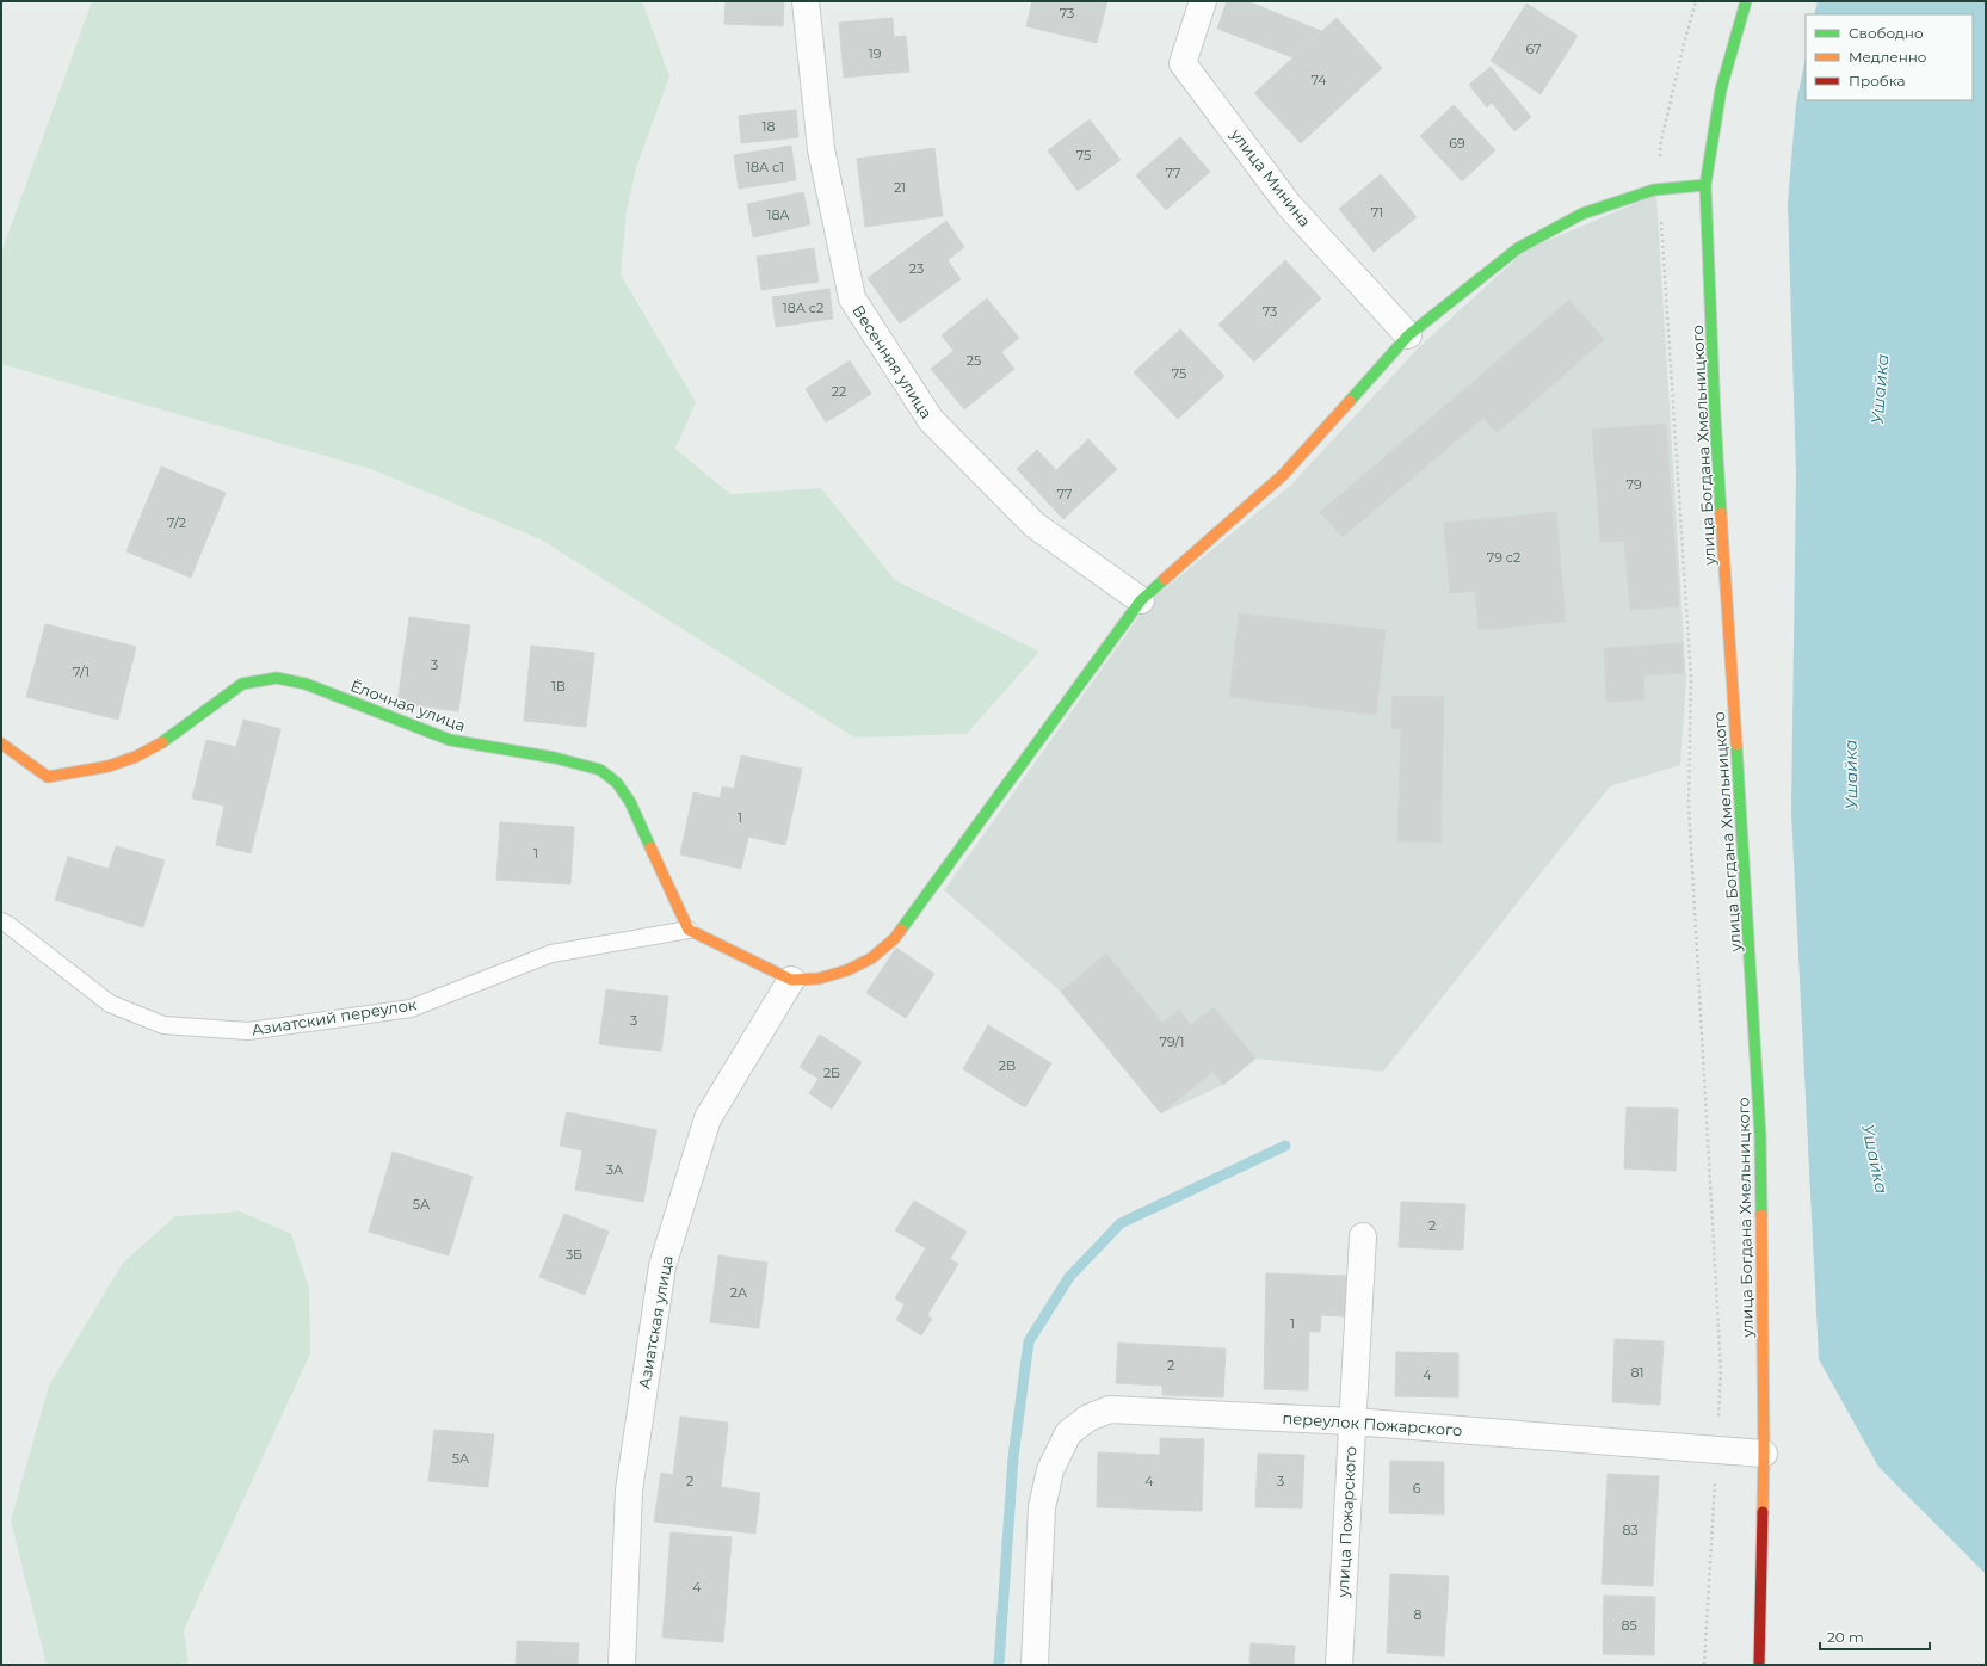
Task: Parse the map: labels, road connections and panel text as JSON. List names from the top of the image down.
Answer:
{
  "streets": {
    "street": [
      "улица Минина",
      "Весенняя улица",
      "улица Богдана Хмельницкого",
      "Ёлочная улица",
      "Азиатская улица",
      "переулок Пожарского",
      "улица Пожарского"
    ],
    "lane": ["Азиатский переулок"]
  },
  "crossings": [
    ["улица Богдана Хмельницкого", "переулок Пожарского"],
    ["Ёлочная улица", "Азиатский переулок"],
    ["переулок Пожарского", "улица Пожарского"]
  ],
  "water": ["Ушайка"],
  "house_numbers": [
    "73",
    "67",
    "19",
    "74",
    "18",
    "69",
    "75",
    "18А с1",
    "77",
    "21",
    "71",
    "18А",
    "23",
    "18А с2",
    "73",
    "25",
    "75",
    "22",
    "79",
    "77",
    "7/2",
    "79 с2",
    "3",
    "7/1",
    "1В",
    "1",
    "1",
    "3",
    "79/1",
    "2В",
    "2Б",
    "3А",
    "5А",
    "2",
    "3Б",
    "2А",
    "1",
    "2",
    "81",
    "4",
    "5А",
    "2",
    "4",
    "3",
    "6",
    "83",
    "4",
    "8",
    "85"
  ],
  "legend": ["Свободно", "Медленно", "Пробка"],
  "scale_bar": "20 m"
}
